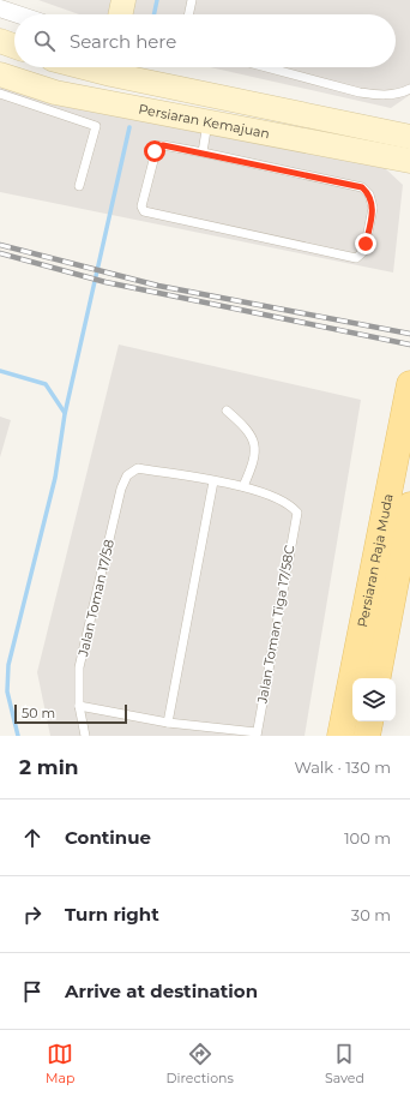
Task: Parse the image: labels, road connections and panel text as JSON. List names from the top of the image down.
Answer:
{
  "streets": {
    "main road": ["Persiaran Kemajuan", "Persiaran Raja Muda"],
    "lane": ["Jalan Toman 17/58", "Jalan Toman Tiga 17/58C"]
  },
  "scale_bar": "50 m",
  "page": {
    "search": "Search here",
    "scale": "50 m",
    "heading": ["2 min", "Walk · 130 m"],
    "list": [
      ["Continue", "100 m"],
      ["Turn right", "30 m"],
      "Arrive at destination"
    ],
    "nav": ["Map", "Directions", "Saved"]
  }
}
